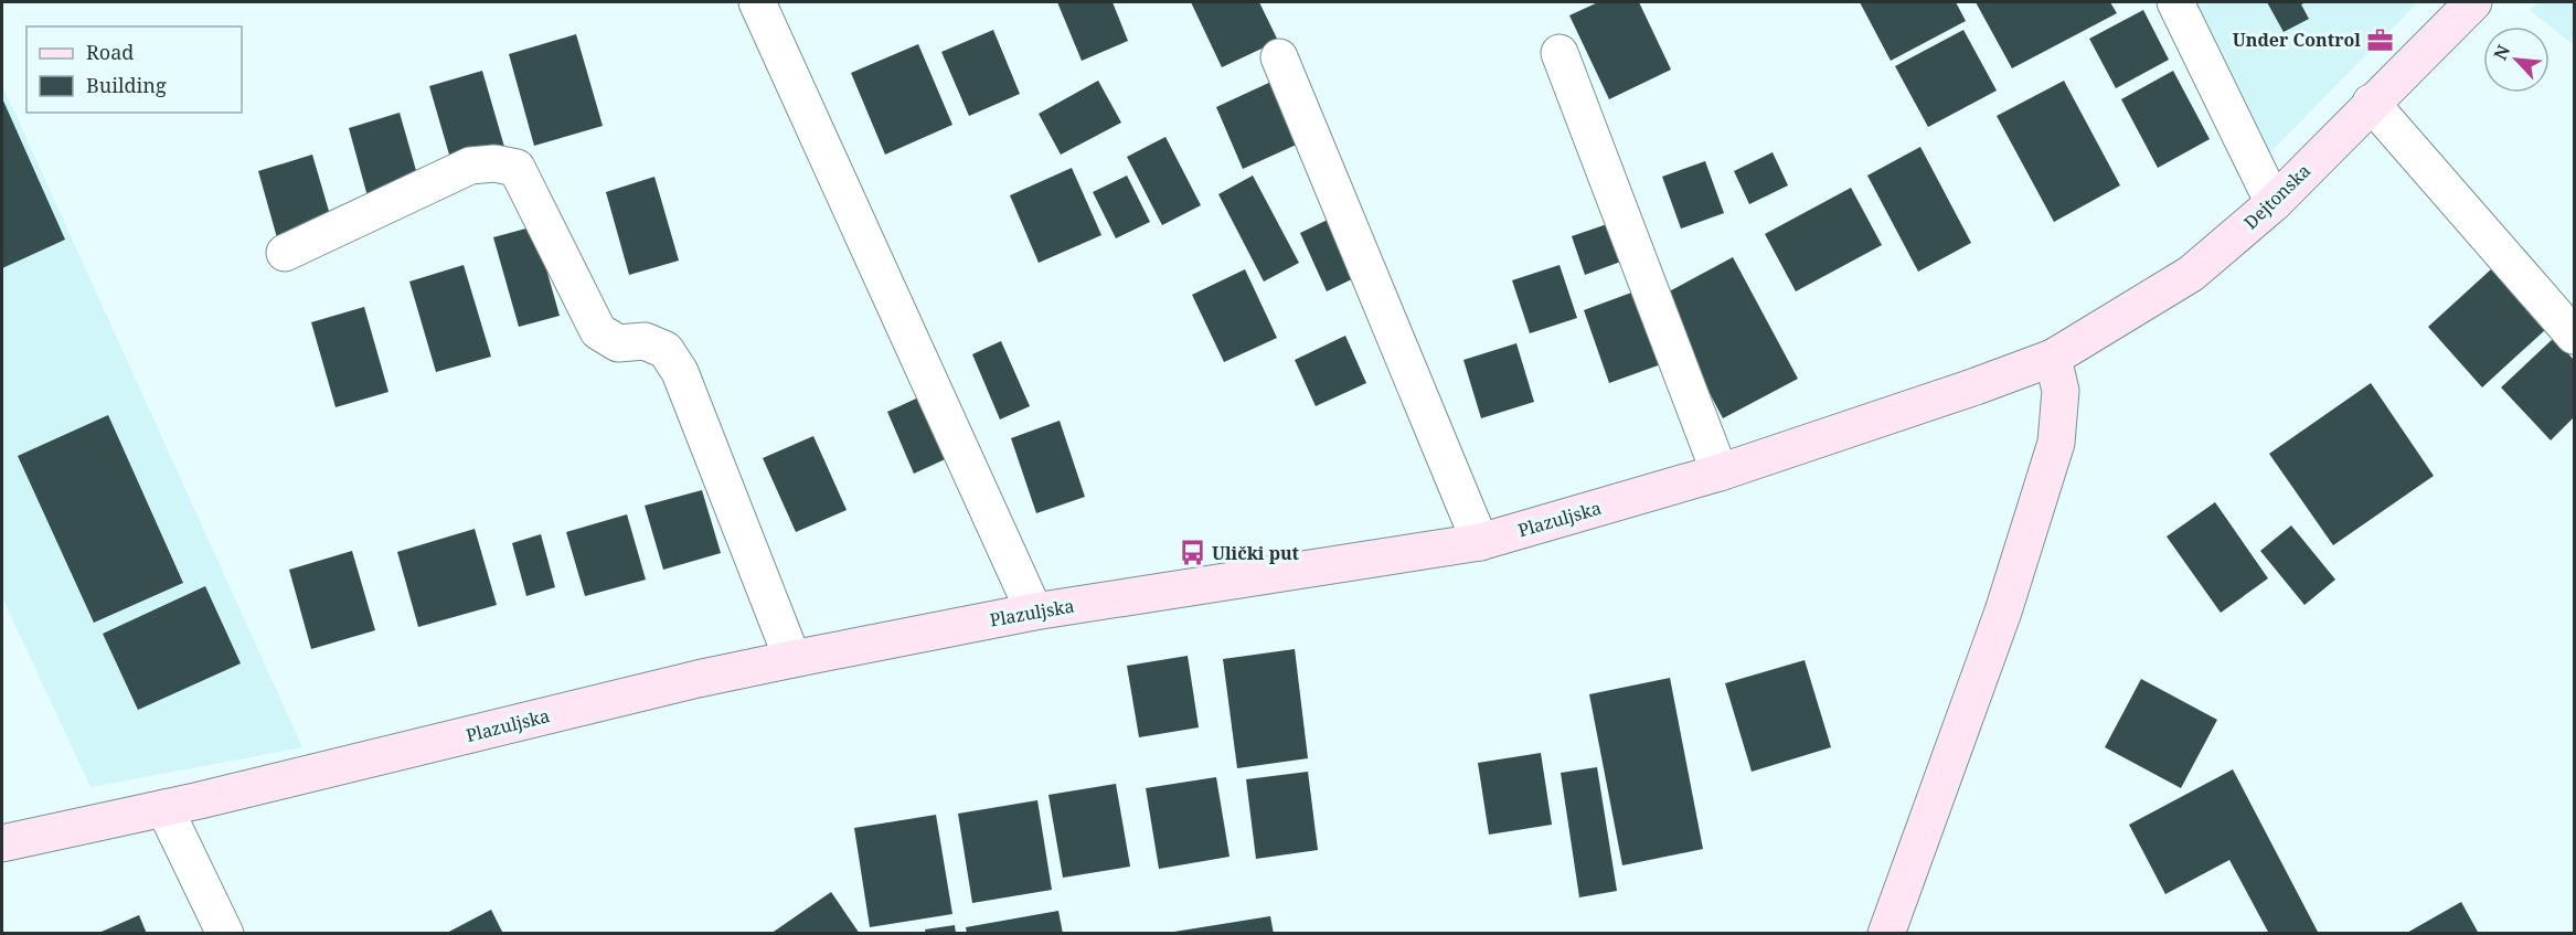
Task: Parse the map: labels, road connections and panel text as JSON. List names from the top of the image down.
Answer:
{
  "streets": {
    "main road": ["Dejtonska", "Plazuljska"]
  },
  "crossings": [
    ["Dejtonska", "Plazuljska"]
  ],
  "places": {
    "office": ["Under Control"],
    "bus stop": ["Ulički put"]
  },
  "legend": ["Road", "Building"],
  "north": "top left"
}
